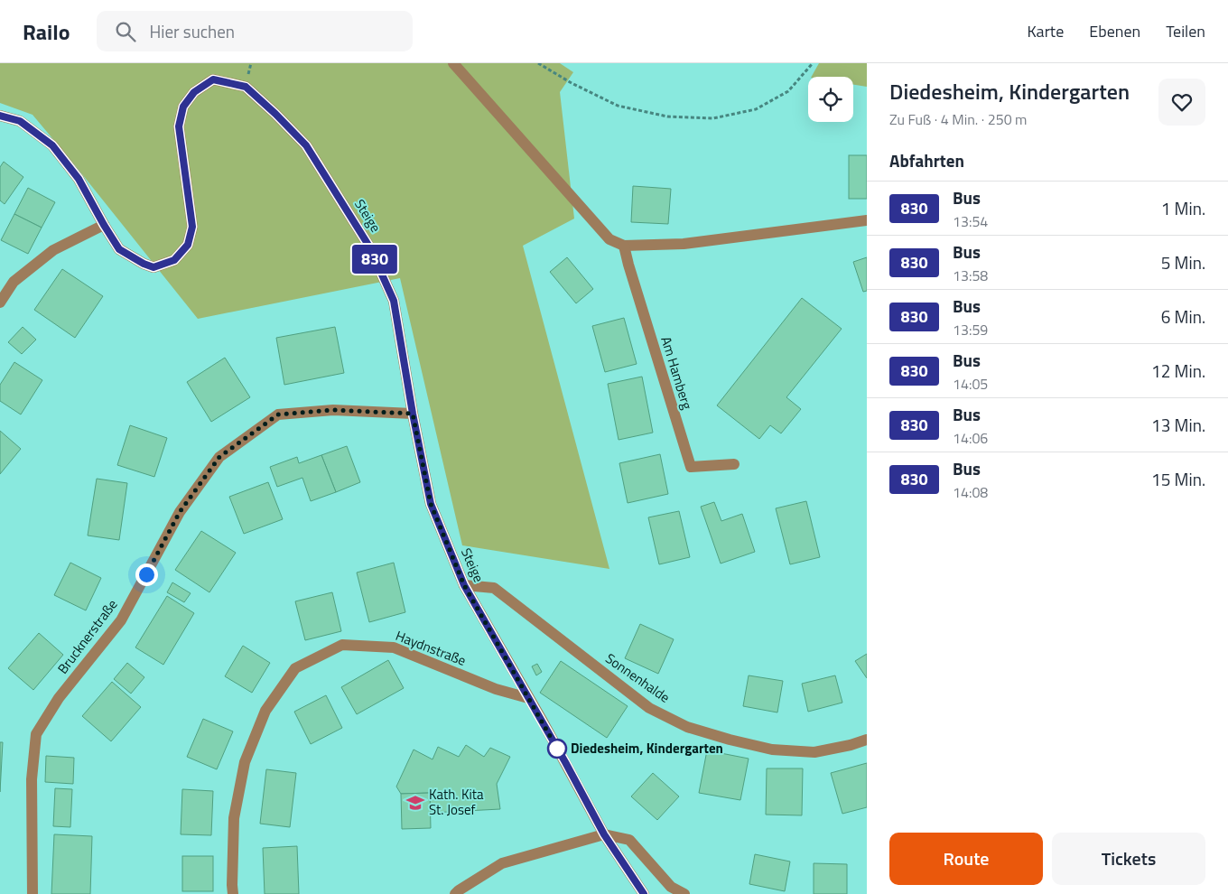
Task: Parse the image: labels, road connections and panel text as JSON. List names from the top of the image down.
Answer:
{
  "streets": {
    "street": [
      "Steige",
      "Am Hamberg",
      "Brucknerstraße",
      "Haydnstraße",
      "Sonnenhalde"
    ]
  },
  "crossings": [
    ["Steige", "Brucknerstraße"],
    ["Steige", "Haydnstraße"],
    ["Steige", "Sonnenhalde"]
  ],
  "places": {
    "other": ["Diedesheim, Kindergarten"],
    "school or university": ["Kath. Kita St. Josef"]
  },
  "lines": ["bus line 830"],
  "page": {
    "header": "Railo",
    "search": "Hier suchen",
    "nav": ["Karte", "Ebenen", "Teilen"],
    "on_map": "830",
    "heading": [
      ["Diedesheim, Kindergarten", "Zu Fuß · 4 Min. · 250 m"],
      "Abfahrten"
    ],
    "list": [
      {
        "mark": "830",
        "name": "Bus",
        "note": "13:54",
        "value": "1 Min."
      },
      {
        "mark": "830",
        "name": "Bus",
        "note": "13:58",
        "value": "5 Min."
      },
      {
        "mark": "830",
        "name": "Bus",
        "note": "13:59",
        "value": "6 Min."
      },
      {
        "mark": "830",
        "name": "Bus",
        "note": "14:05",
        "value": "12 Min."
      },
      {
        "mark": "830",
        "name": "Bus",
        "note": "14:06",
        "value": "13 Min."
      },
      {
        "mark": "830",
        "name": "Bus",
        "note": "14:08",
        "value": "15 Min."
      }
    ],
    "buttons": ["Route", "Tickets"]
  }
}
